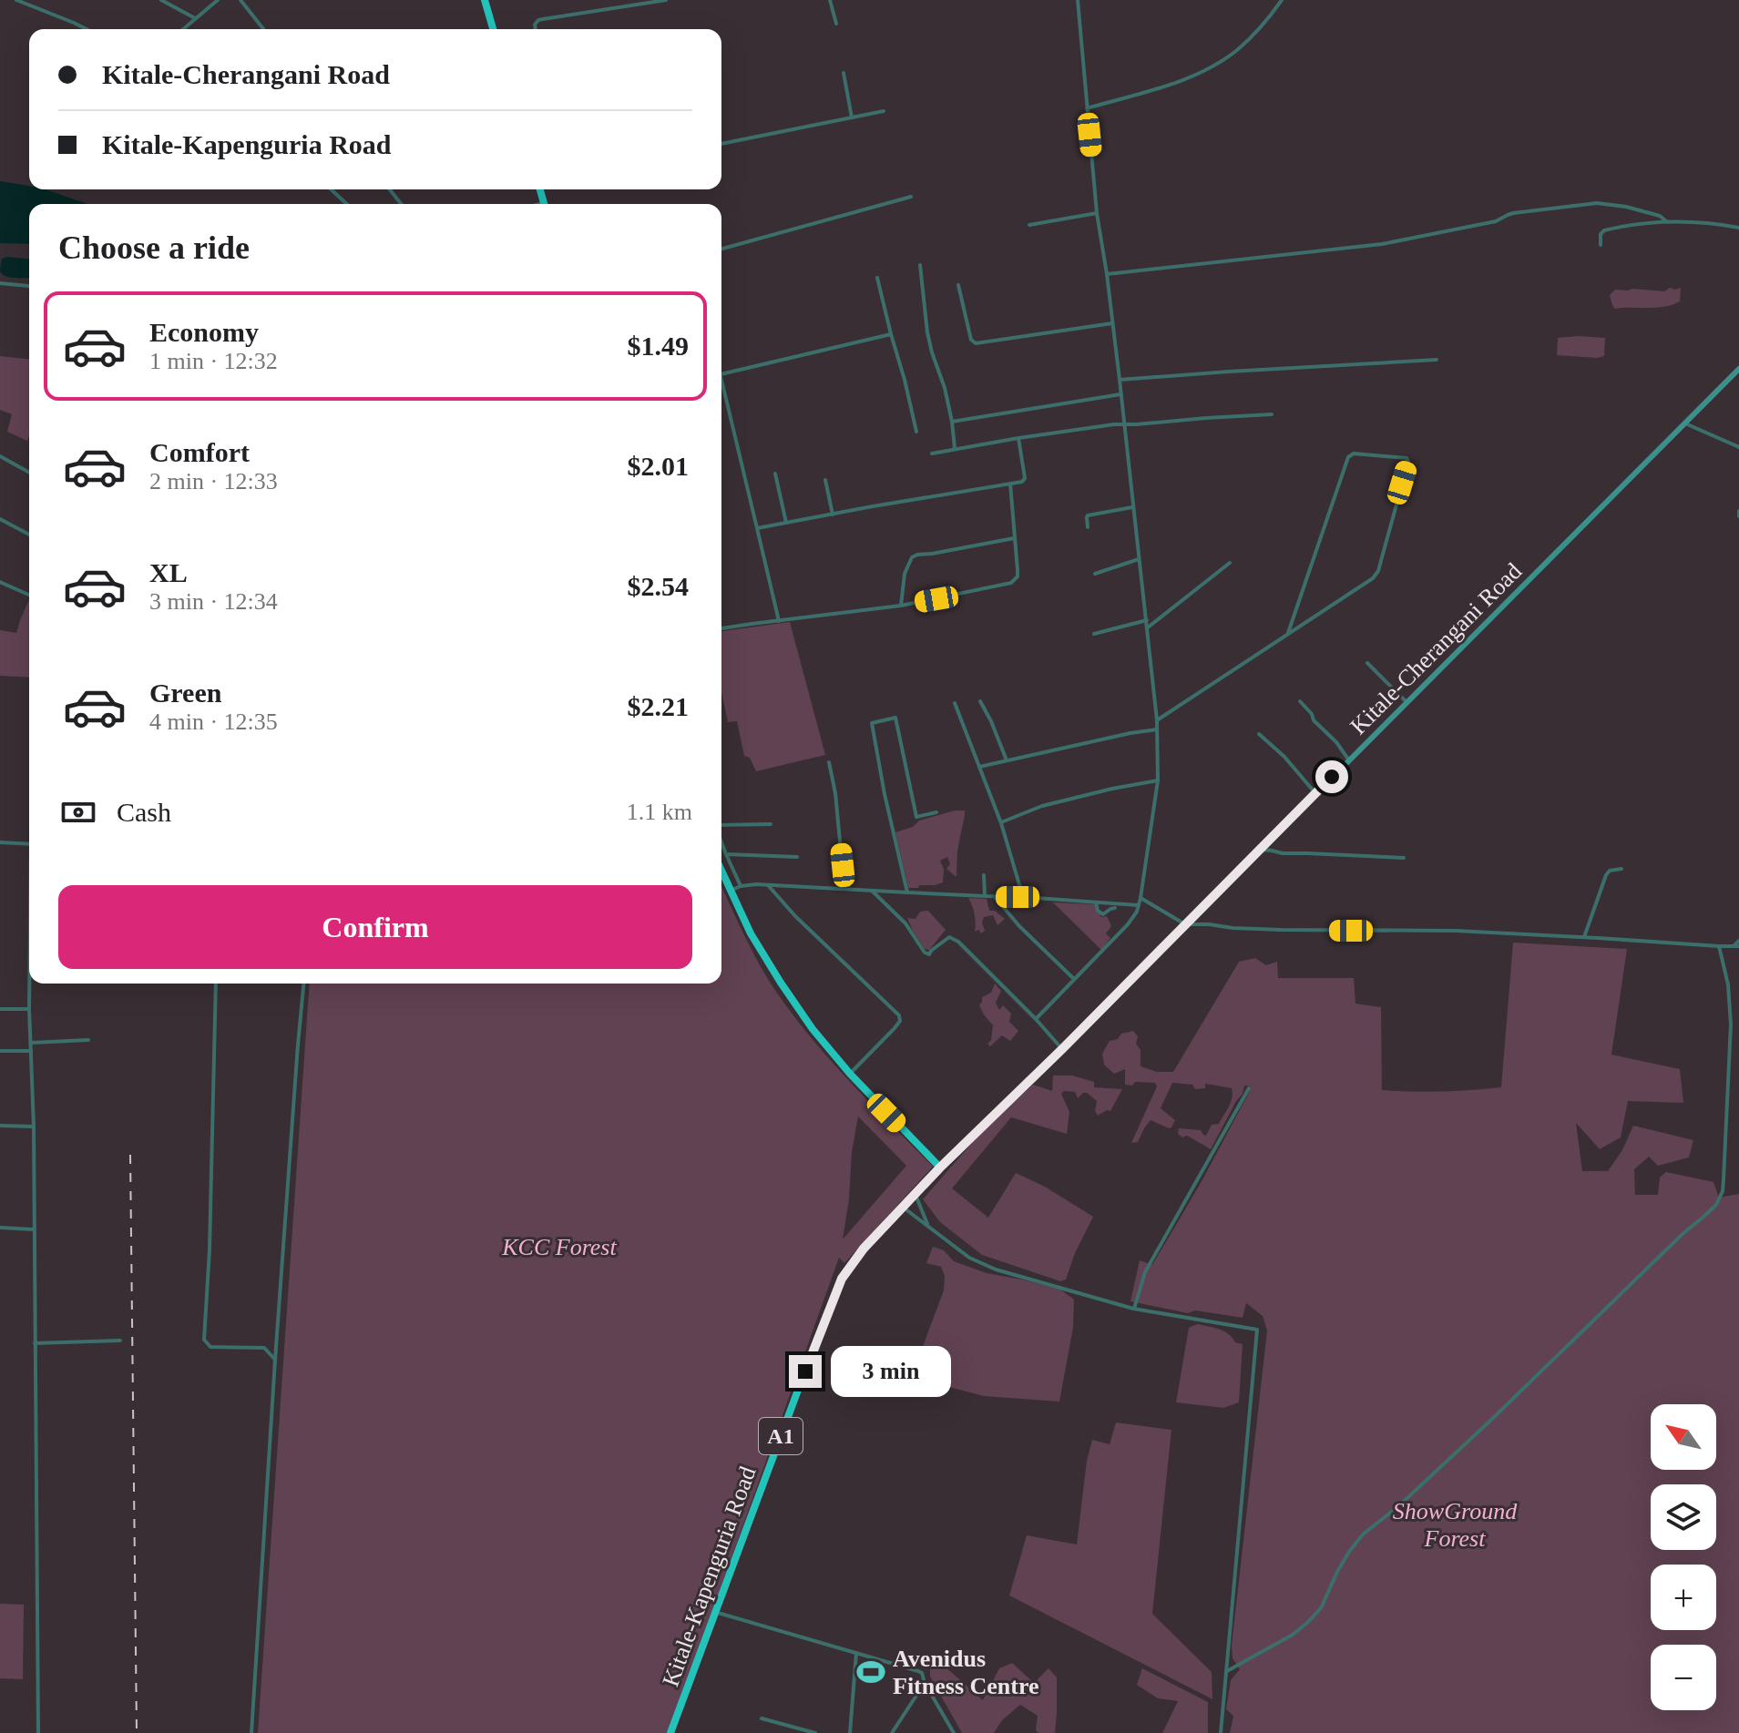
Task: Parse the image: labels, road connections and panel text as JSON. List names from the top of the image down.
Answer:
{
  "streets": {
    "highway": ["A1", "Kitale-Kapenguria Road"],
    "main road": ["Kitale-Cherangani Road"]
  },
  "crossings": [
    ["Kitale-Cherangani Road", "Kitale-Kapenguria Road"]
  ],
  "parks": ["KCC Forest", "ShowGround Forest"],
  "places": {
    "sports": ["Avenidus Fitness Centre"]
  },
  "north": "top left",
  "page": {
    "banner": ["Kitale-Cherangani Road", "Kitale-Kapenguria Road"],
    "heading": "Choose a ride",
    "list": [
      {
        "name": "Economy",
        "note": "1 min · 12:32",
        "value": "$1.49"
      },
      {
        "name": "Comfort",
        "note": "2 min · 12:33",
        "value": "$2.01"
      },
      {
        "name": "XL",
        "note": "3 min · 12:34",
        "value": "$2.54"
      },
      {
        "name": "Green",
        "note": "4 min · 12:35",
        "value": "$2.21"
      }
    ],
    "pay": ["Cash", "1.1 km"],
    "buttons": "Confirm",
    "bubble": "3 min",
    "map_buttons": ["+", "−"]
  }
}
